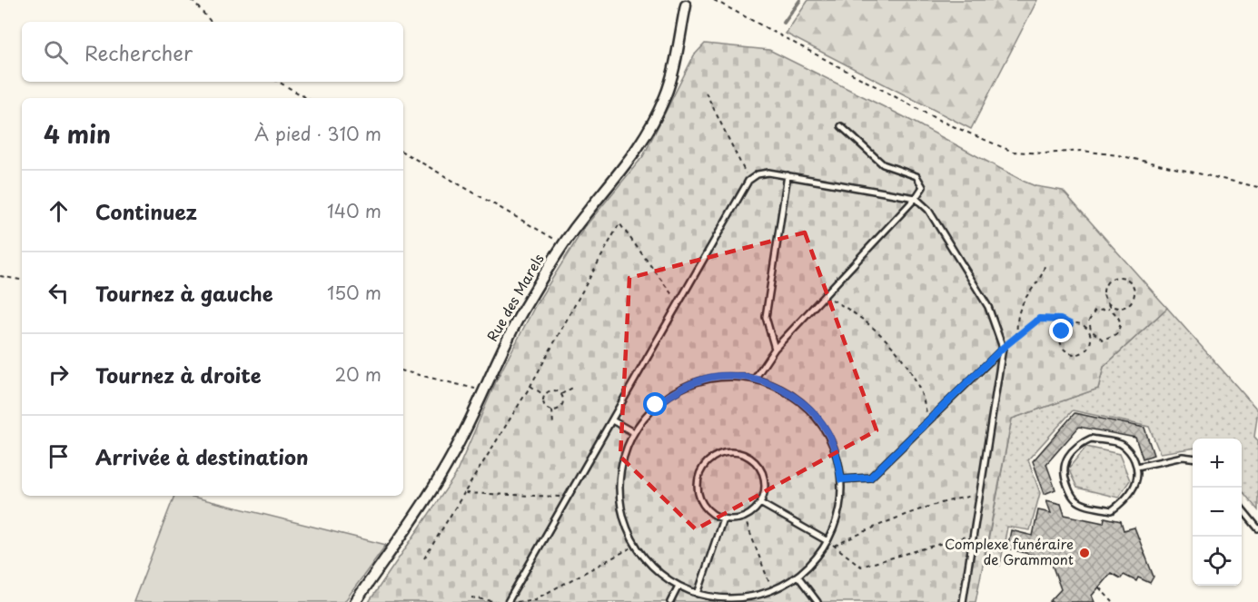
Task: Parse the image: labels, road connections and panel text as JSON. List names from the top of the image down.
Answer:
{
  "streets": {
    "street": ["Rue des Marels"]
  },
  "places": ["Complexe funéraire de Grammont"],
  "page": {
    "search": "Rechercher",
    "heading": ["4 min", "À pied · 310 m"],
    "list": [
      ["Continuez", "140 m"],
      ["Tournez à gauche", "150 m"],
      ["Tournez à droite", "20 m"],
      "Arrivée à destination"
    ],
    "map_buttons": ["+", "−"]
  }
}
